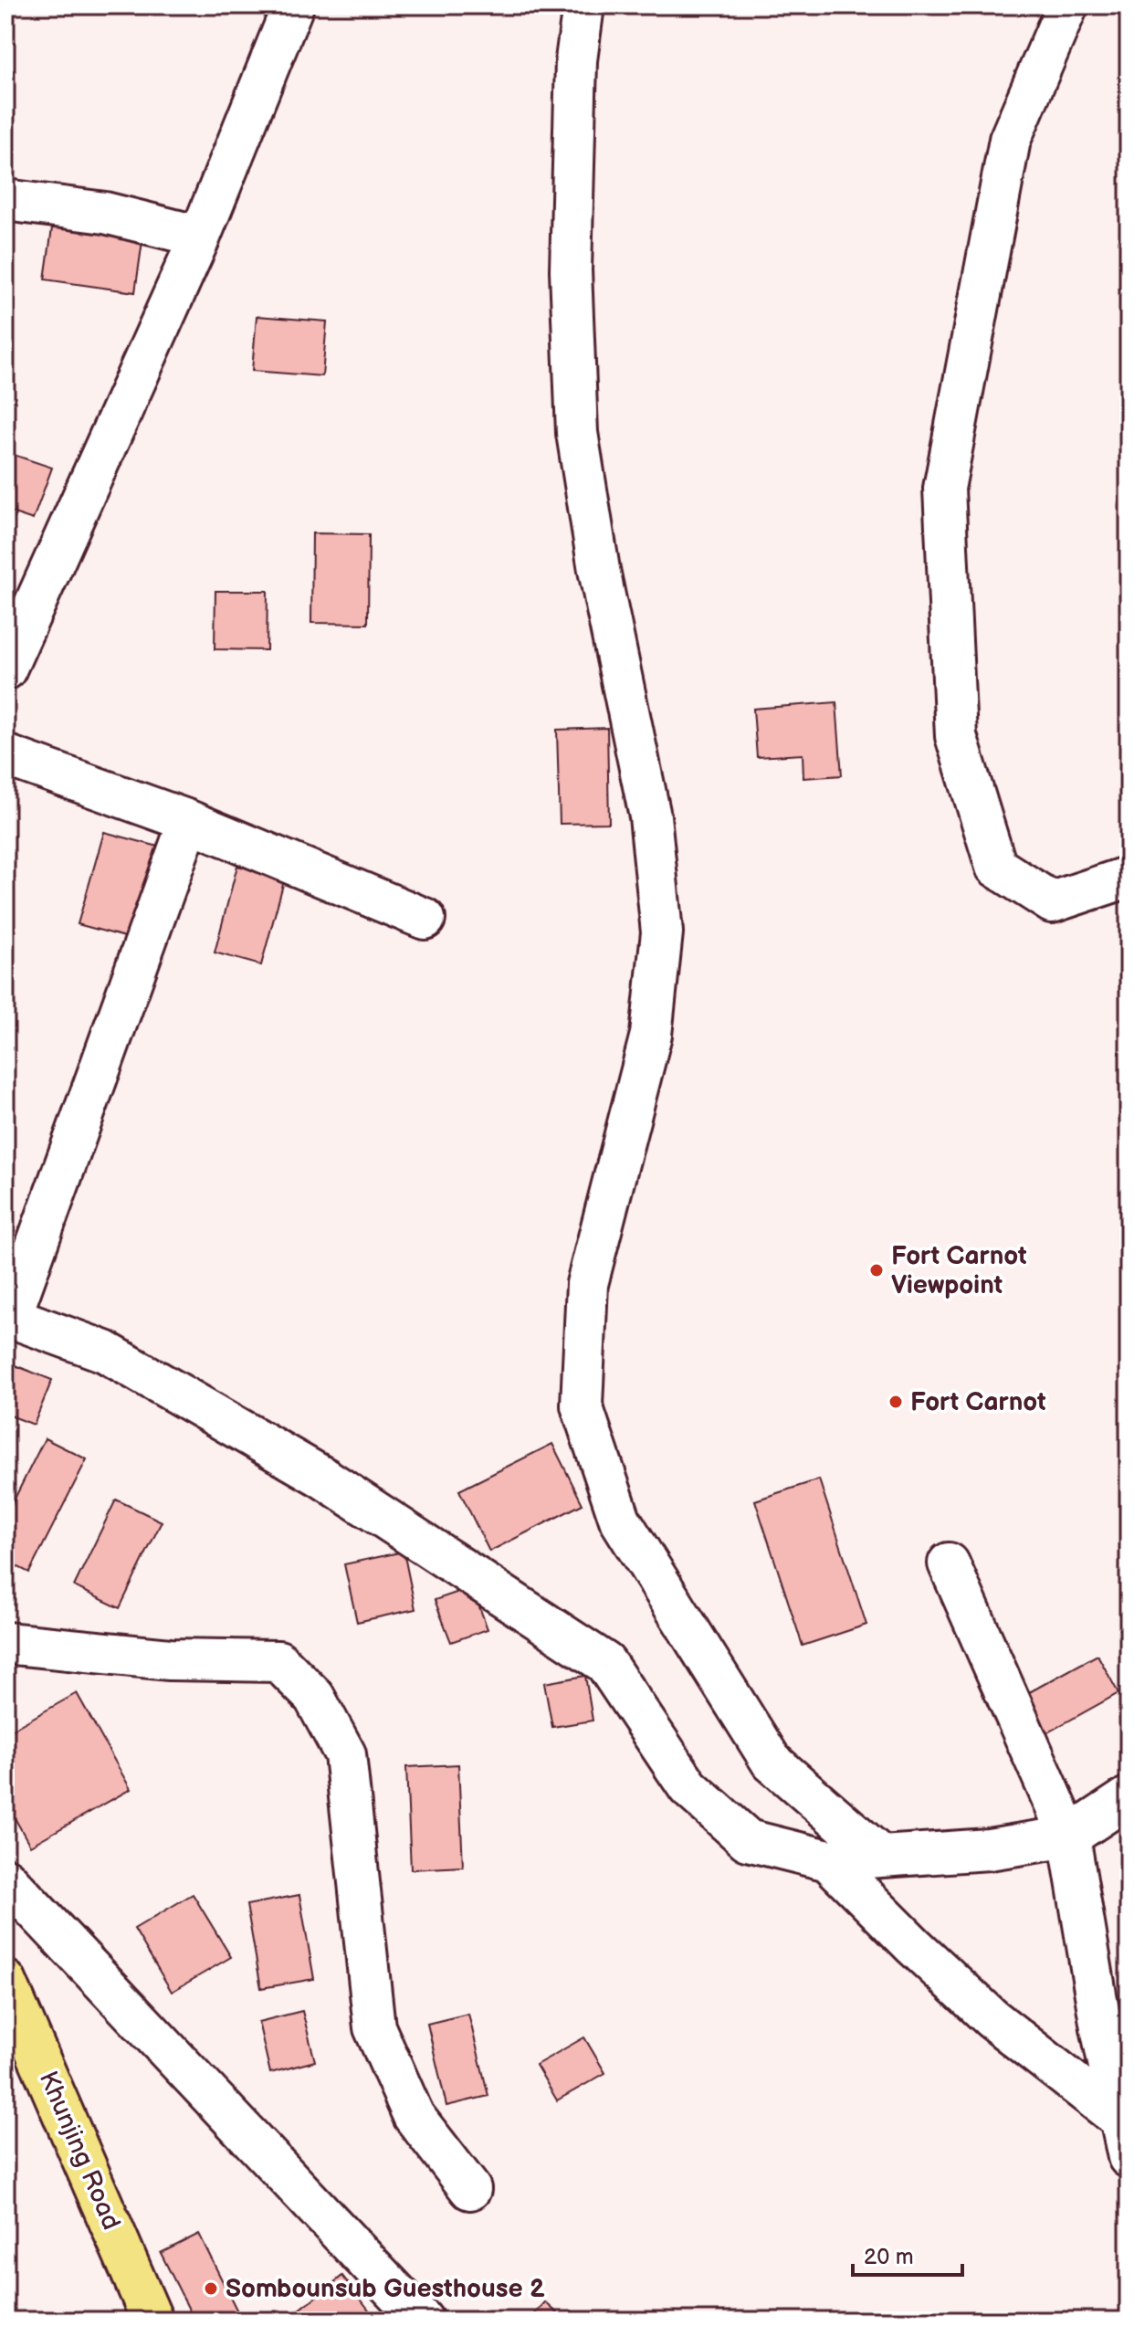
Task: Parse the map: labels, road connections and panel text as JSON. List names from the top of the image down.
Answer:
{
  "streets": {
    "main road": ["Khunjing Road"]
  },
  "places": ["Fort Carnot Viewpoint", "Fort Carnot", "Sombounsub Guesthouse 2"],
  "scale_bar": "20 m"
}
